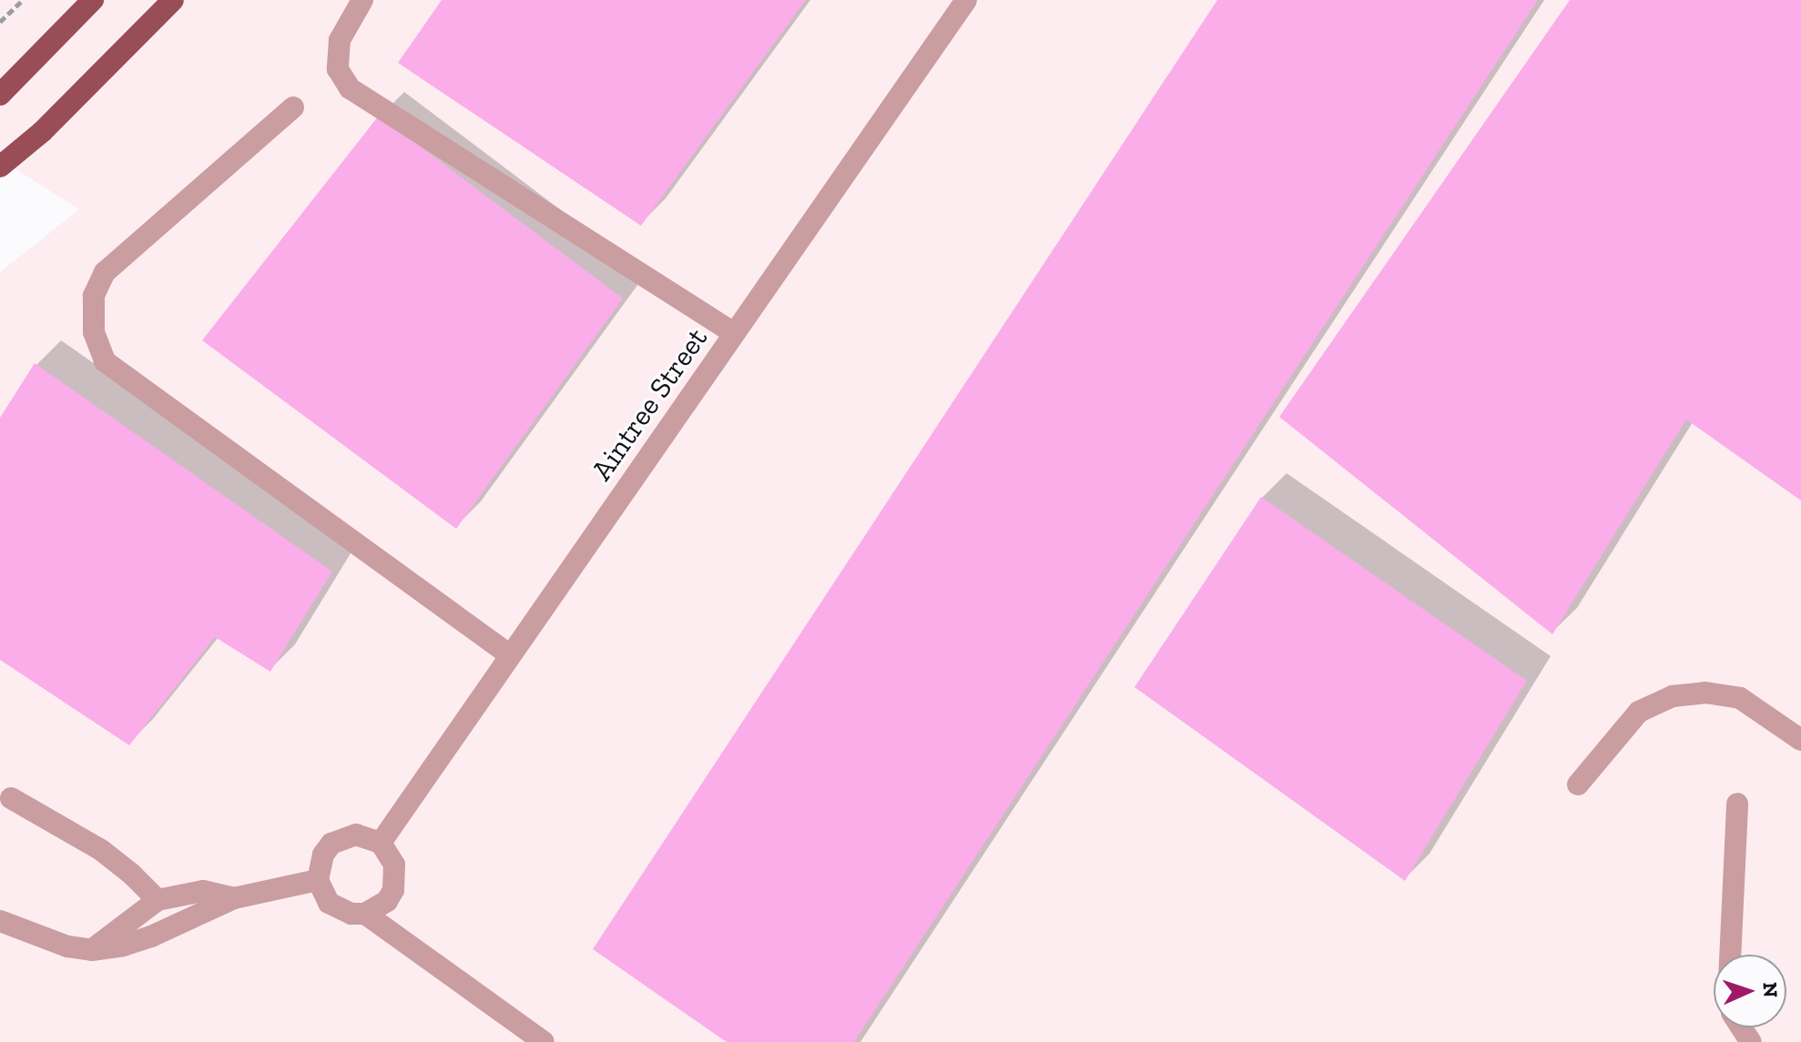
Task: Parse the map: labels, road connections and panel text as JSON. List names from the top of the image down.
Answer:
{
  "streets": {
    "street": ["Aintree Street"]
  },
  "north": "right"
}
